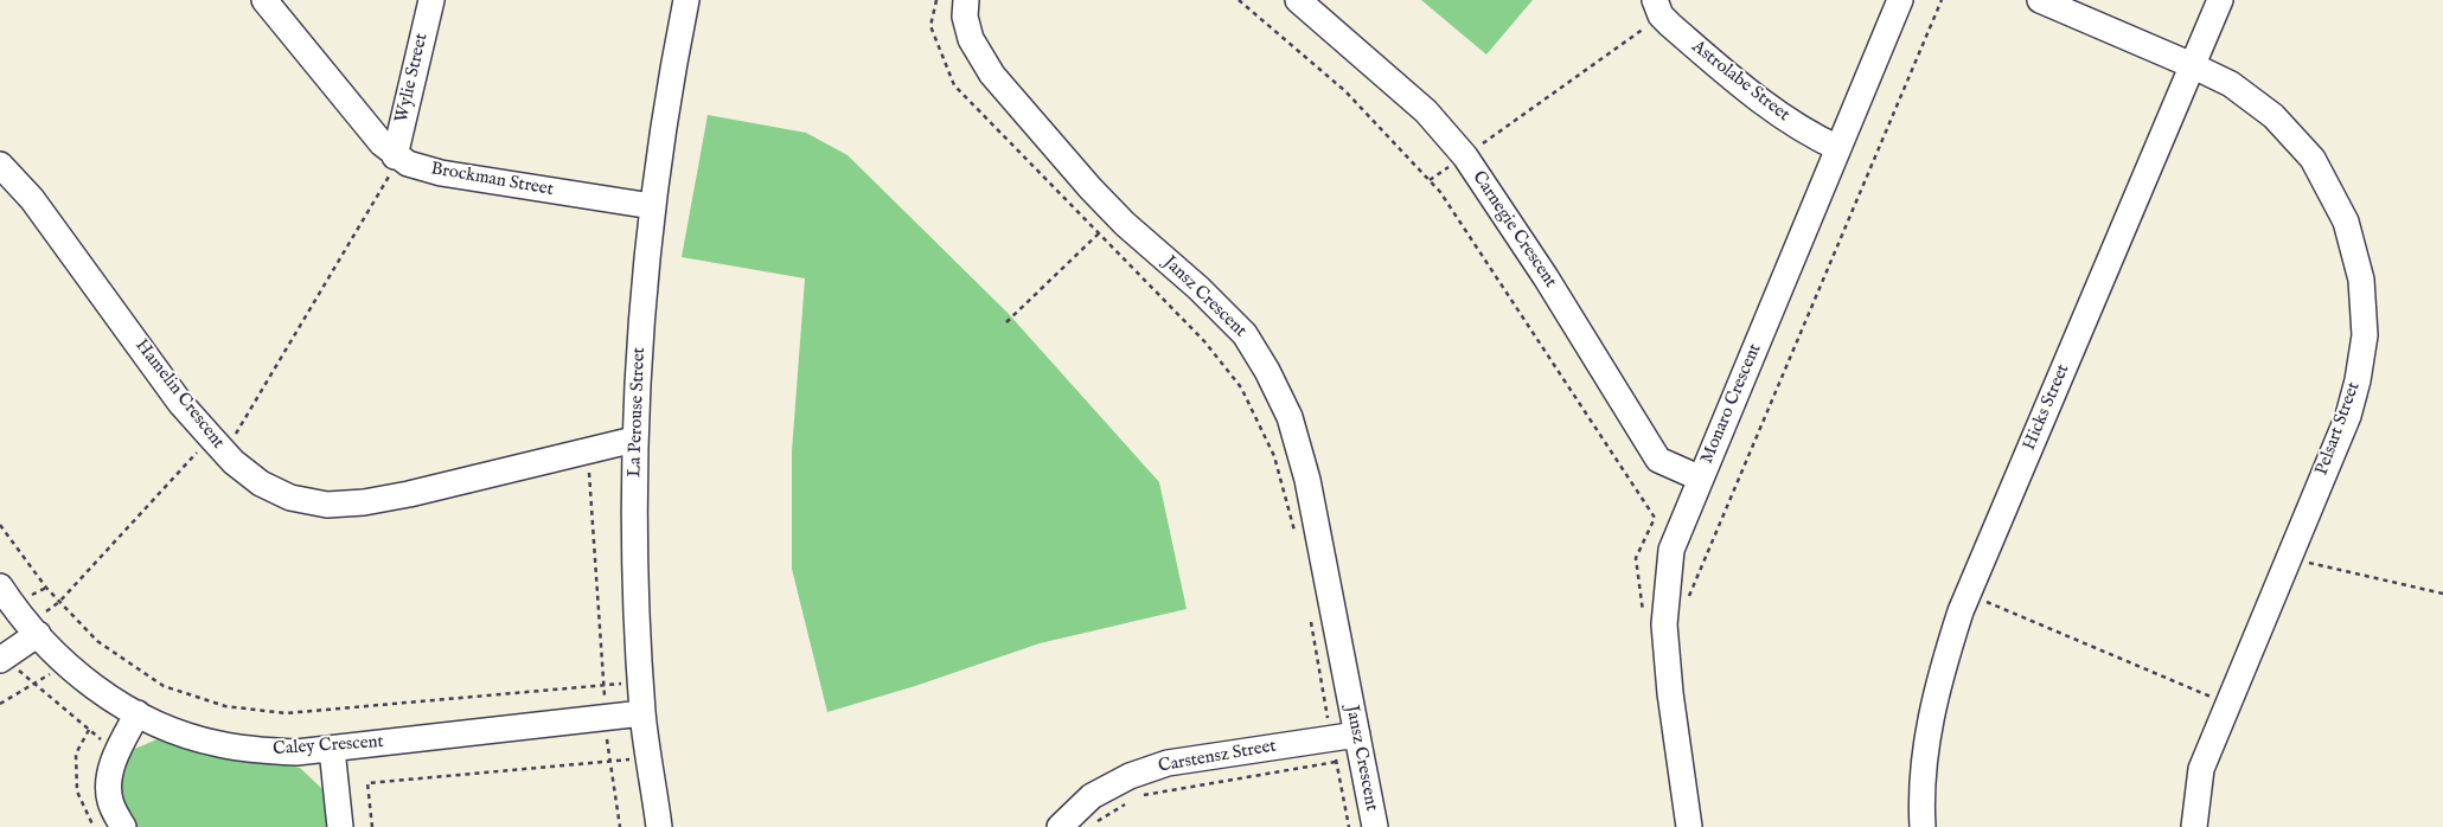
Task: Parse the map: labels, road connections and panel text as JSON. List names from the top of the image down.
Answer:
{
  "streets": {
    "street": [
      "Wylie Street",
      "Astrolabe Street",
      "Brockman Street",
      "Carnegie Crescent",
      "Jansz Crescent",
      "Hamelin Crescent",
      "Monaro Crescent",
      "Hicks Street",
      "La Perouse Street",
      "Pelsart Street",
      "Caley Crescent",
      "Carstensz Street"
    ]
  },
  "crossings": [
    ["Wylie Street", "Brockman Street"],
    ["Astrolabe Street", "Monaro Crescent"],
    ["Brockman Street", "La Perouse Street"],
    ["Carnegie Crescent", "Monaro Crescent"],
    ["Jansz Crescent", "Carstensz Street"],
    ["Hamelin Crescent", "La Perouse Street"],
    ["Hicks Street", "Pelsart Street"],
    ["La Perouse Street", "Caley Crescent"]
  ]
}
